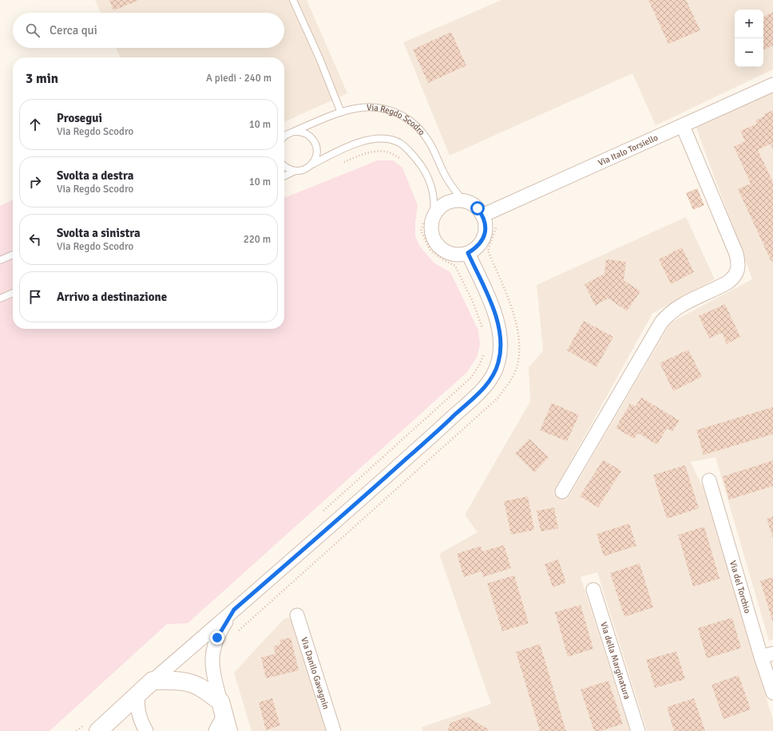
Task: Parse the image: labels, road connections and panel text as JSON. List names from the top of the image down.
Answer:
{
  "streets": {
    "street": [
      "Via Regdo Scodro",
      "Via Italo Torsiello",
      "Via del Torchio",
      "Via della Marginatura",
      "Via Danilo Gavagnin"
    ]
  },
  "crossings": [
    ["Via Regdo Scodro", "Via Italo Torsiello"]
  ],
  "page": {
    "map_buttons": ["+", "−"],
    "search": "Cerca qui",
    "heading": ["3 min", "A piedi · 240 m"],
    "list": [
      ["Prosegui", "Via Regdo Scodro", "10 m"],
      ["Svolta a destra", "Via Regdo Scodro", "10 m"],
      ["Svolta a sinistra", "Via Regdo Scodro", "220 m"],
      "Arrivo a destinazione"
    ]
  }
}
